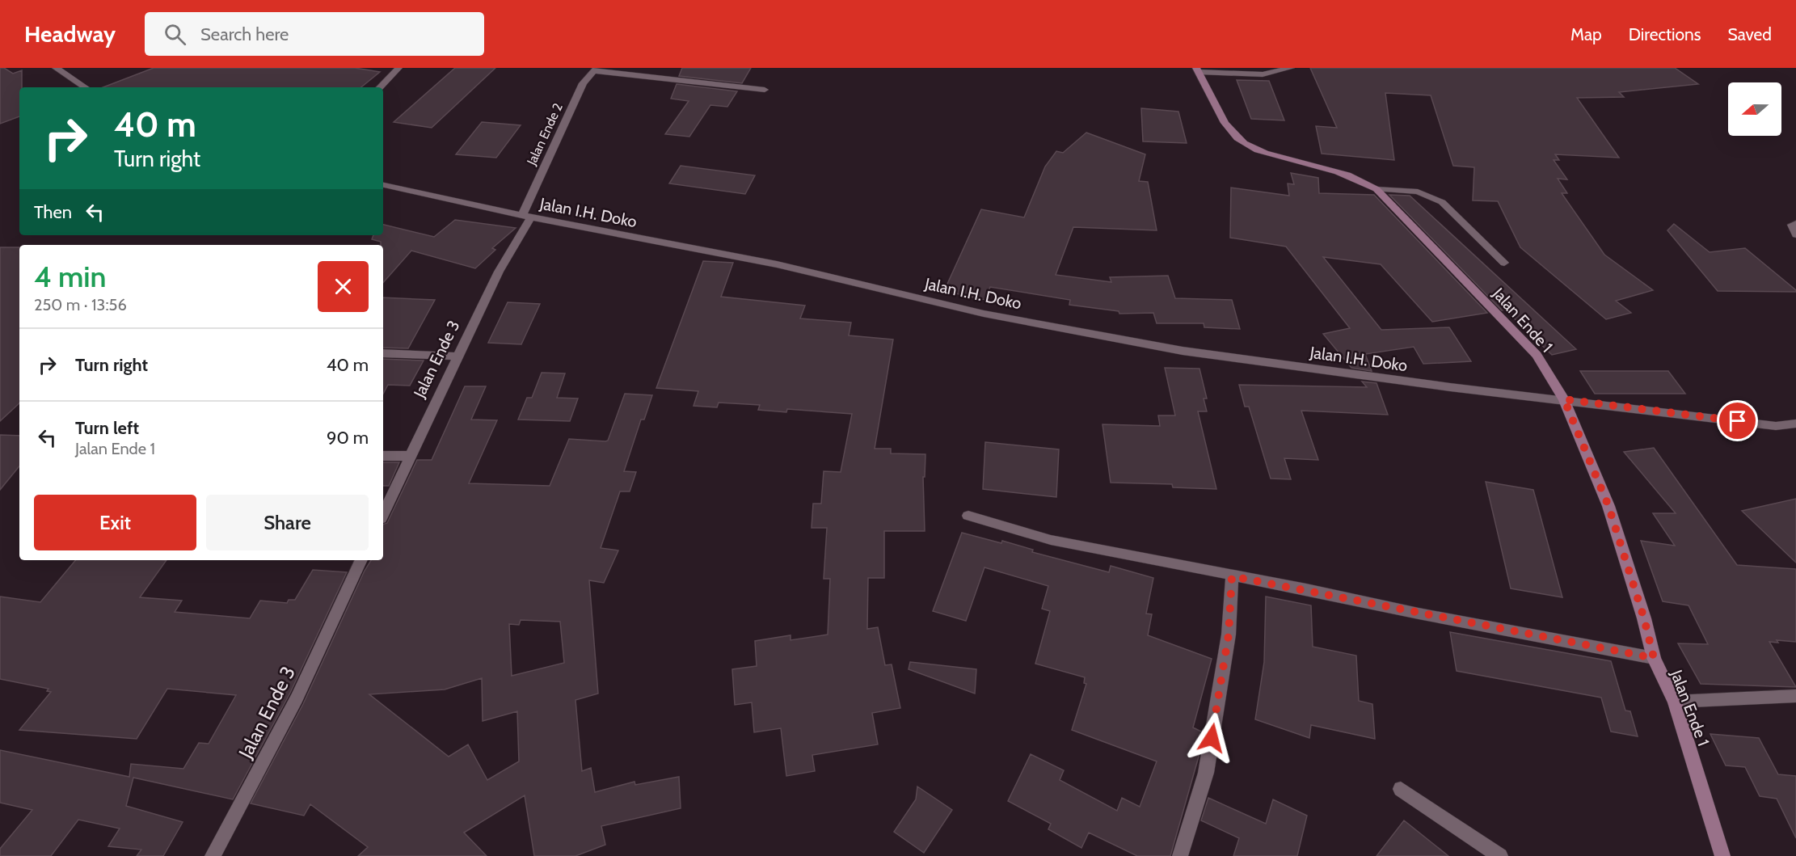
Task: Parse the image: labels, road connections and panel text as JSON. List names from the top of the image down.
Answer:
{
  "streets": {
    "street": [
      "Jalan Ende 2",
      "Jalan I.H. Doko",
      "Jalan Ende 1",
      "Jalan Ende 3"
    ]
  },
  "crossings": [
    ["Jalan Ende 2", "Jalan I.H. Doko"],
    ["Jalan Ende 2", "Jalan Ende 3"],
    ["Jalan I.H. Doko", "Jalan Ende 1"],
    ["Jalan I.H. Doko", "Jalan Ende 3"]
  ],
  "north": "left",
  "page": {
    "header": "Headway",
    "search": "Search here",
    "nav": ["Map", "Directions", "Saved"],
    "turn": ["40 m", "Turn right"],
    "then": "Then",
    "heading": ["4 min", "250 m · 13:56"],
    "list": [
      {
        "name": "Turn right",
        "value": "40 m"
      },
      {
        "name": "Turn left",
        "note": "Jalan Ende 1",
        "value": "90 m"
      }
    ],
    "buttons": ["Exit", "Share"]
  }
}
